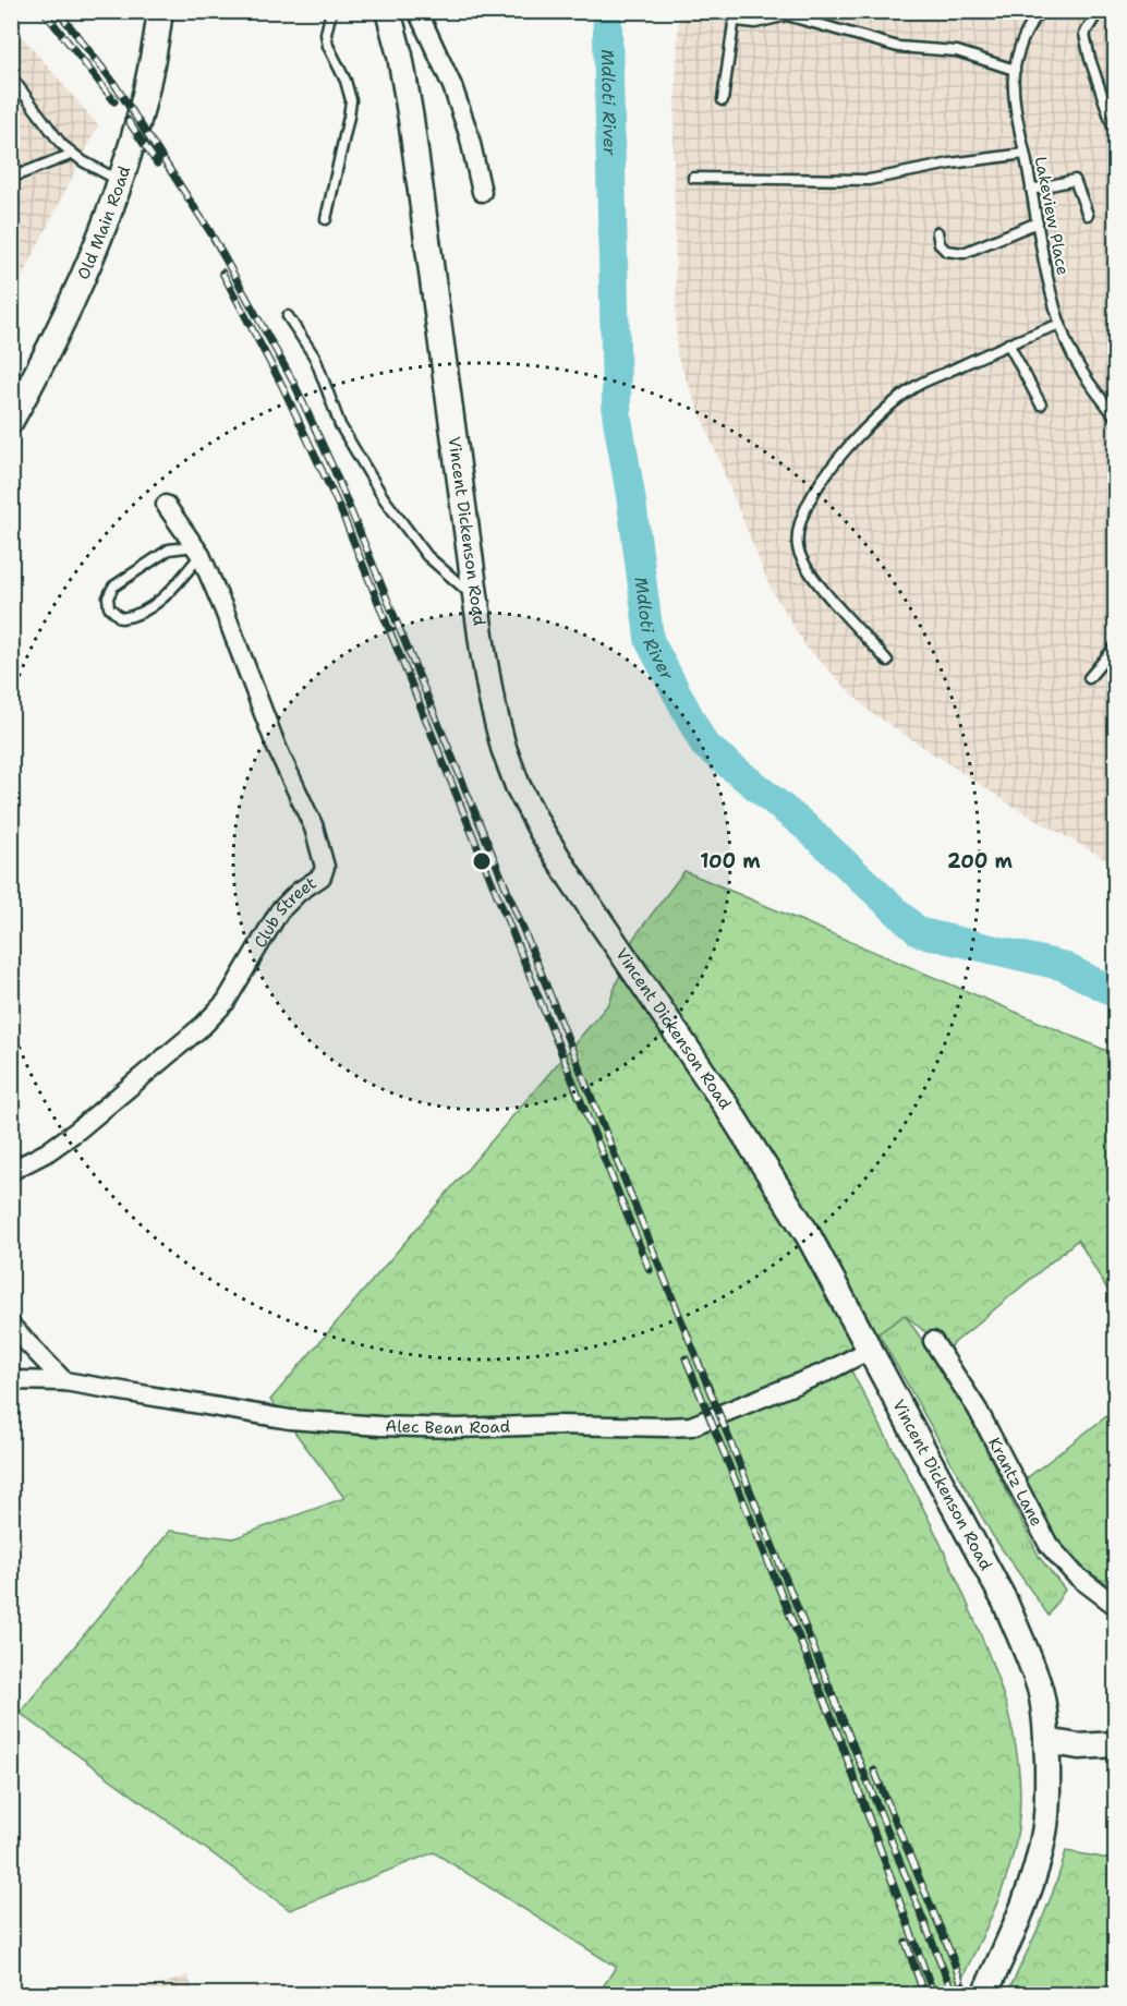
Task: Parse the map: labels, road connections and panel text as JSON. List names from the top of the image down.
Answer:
{
  "streets": {
    "main road": ["Old Main Road", "Vincent Dickenson Road"],
    "street": ["Club Street", "Alec Bean Road", "Krantz Lane"],
    "lane": ["Lakeview Place"]
  },
  "crossings": [
    ["Vincent Dickenson Road", "Alec Bean Road"]
  ],
  "water": ["Mdloti River"],
  "rings": ["100 m", "200 m"]
}
